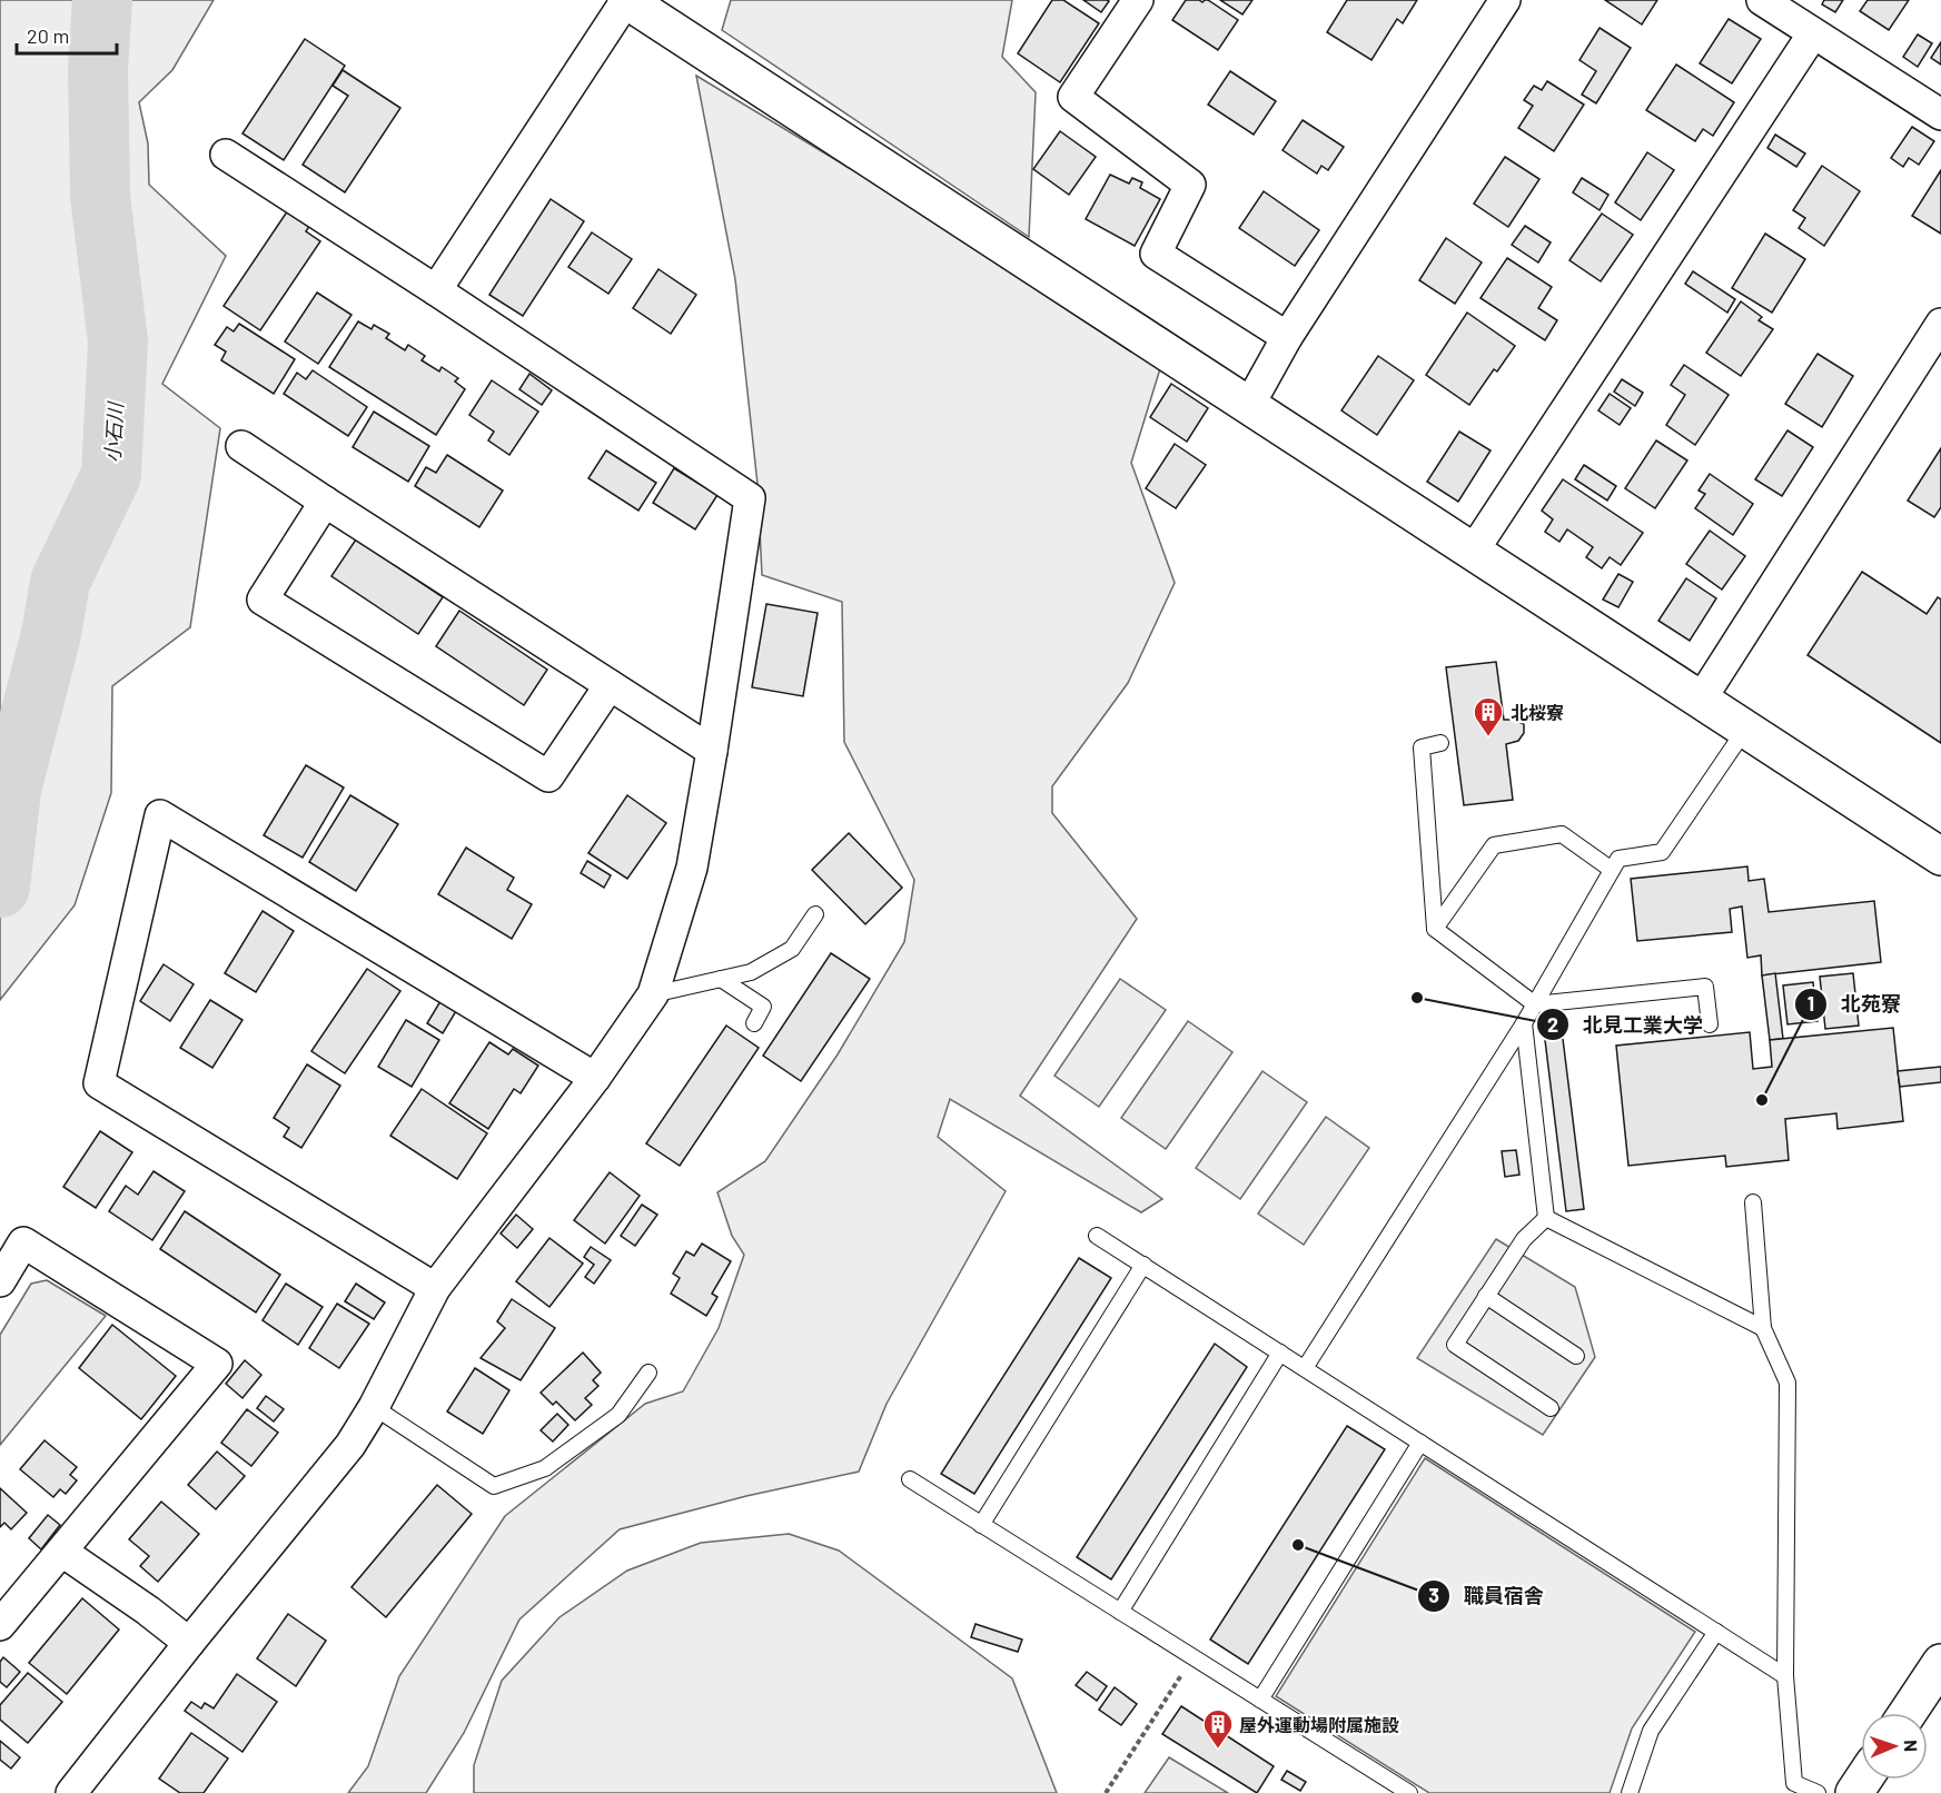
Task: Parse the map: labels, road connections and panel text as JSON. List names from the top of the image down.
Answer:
{
  "water": ["小石川"],
  "places": {
    "building": ["北桜寮", "屋外運動場附属施設"],
    "other": ["北見工業大学", "北苑寮", "職員宿舎"]
  },
  "scale_bar": "20 m",
  "north": "right"
}
